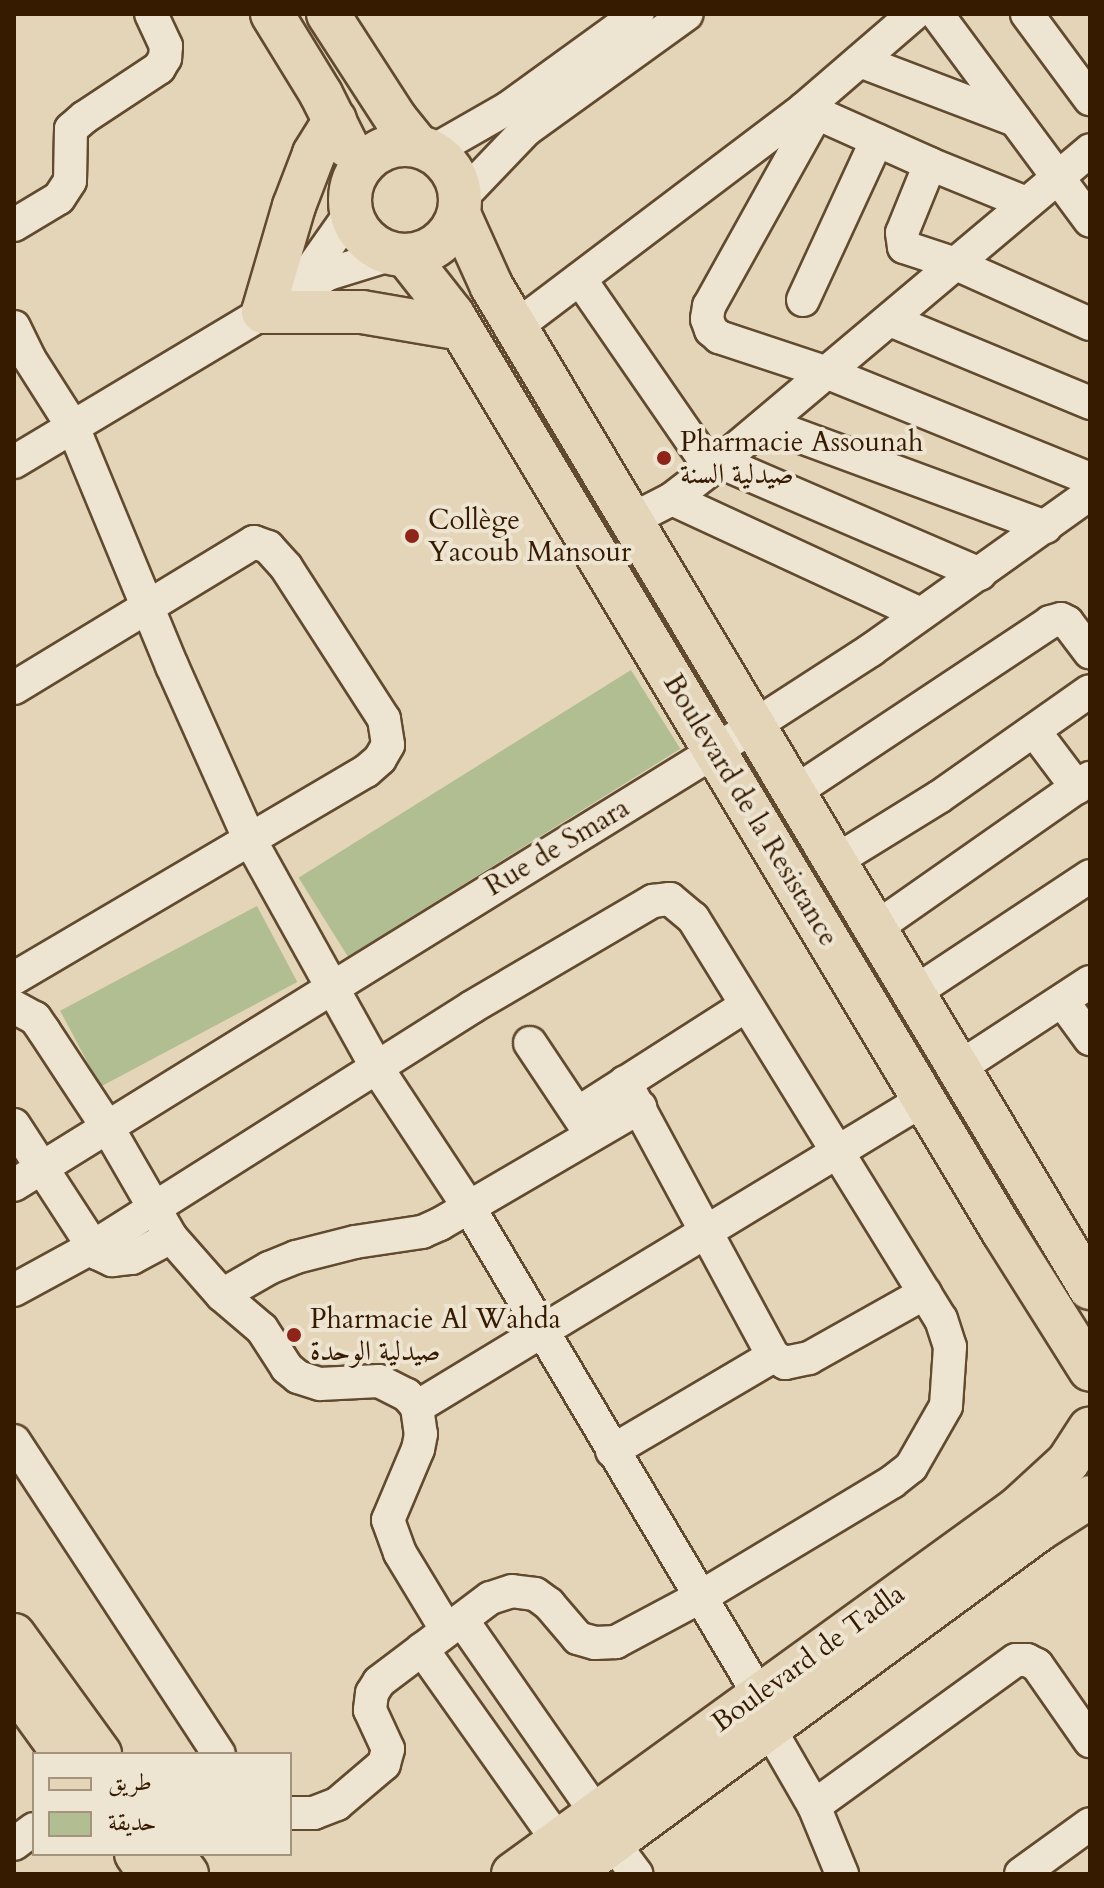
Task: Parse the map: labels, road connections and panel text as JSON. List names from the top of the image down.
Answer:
{
  "streets": {
    "main road": ["Boulevard de la Resistance", "Boulevard de Tadla"],
    "street": ["Rue de Smara"]
  },
  "crossings": [
    ["Boulevard de la Resistance", "Rue de Smara"]
  ],
  "places": ["Pharmacie Assounah صيدلية السنة", "Collège Yacoub Mansour", "Pharmacie Al Wahda صيدلية الوحدة"],
  "legend": ["طريق", "حديقة"]
}
